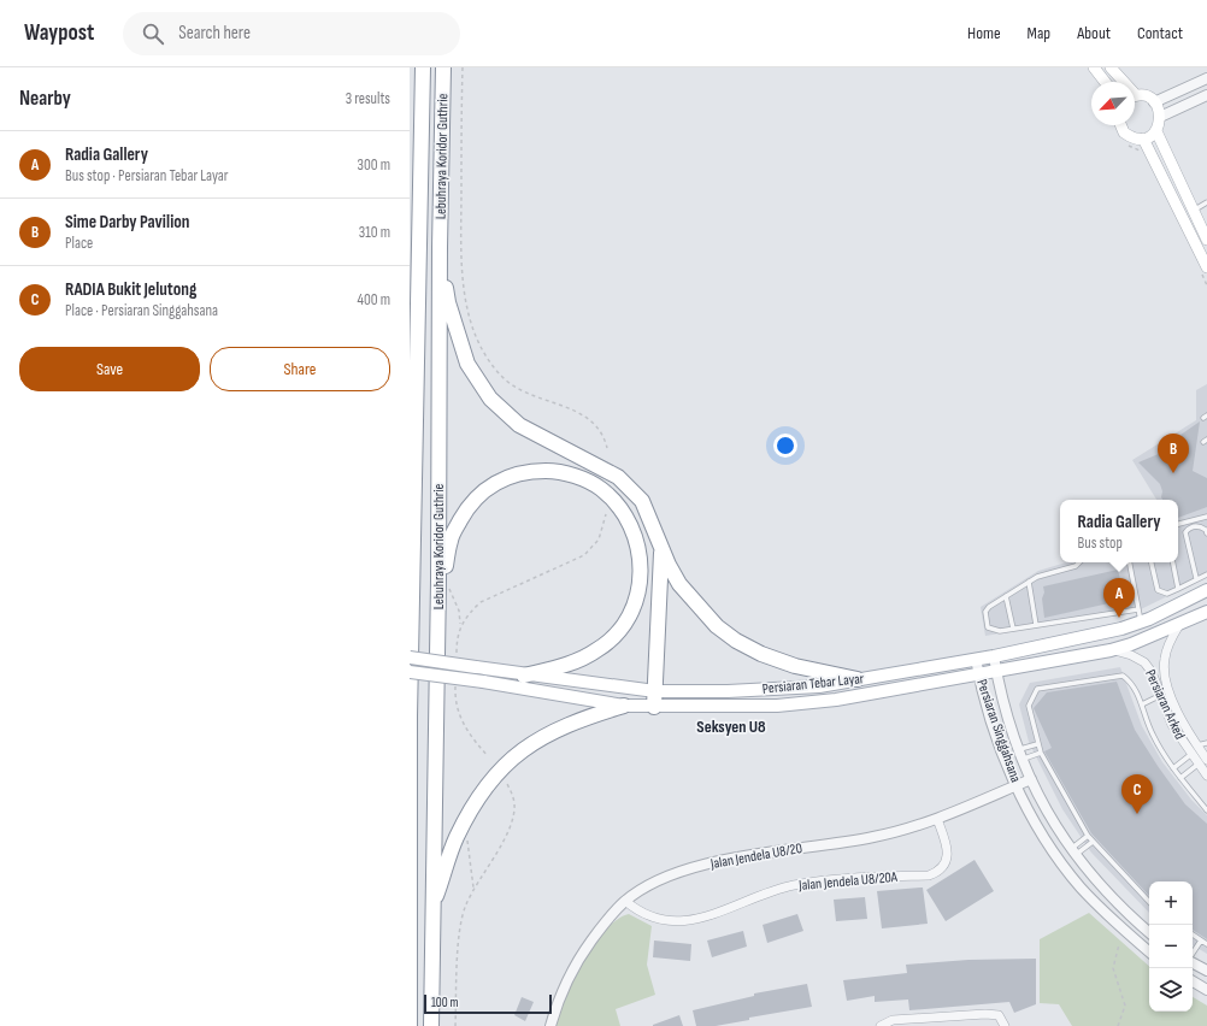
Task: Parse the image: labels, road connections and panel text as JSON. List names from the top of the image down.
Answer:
{
  "streets": {
    "highway": ["Lebuhraya Koridor Guthrie"],
    "main road": ["Persiaran Tebar Layar"],
    "street": [
      "Persiaran Arked",
      "Persiaran Singgahsana",
      "Jalan Jendela U8/20",
      "Jalan Jendela U8/20A"
    ]
  },
  "crossings": [
    ["Persiaran Tebar Layar", "Persiaran Arked"],
    ["Persiaran Tebar Layar", "Persiaran Singgahsana"],
    ["Persiaran Singgahsana", "Jalan Jendela U8/20"],
    ["Jalan Jendela U8/20", "Jalan Jendela U8/20A"]
  ],
  "districts": ["Seksyen U8"],
  "scale_bar": "100 m",
  "north": "bottom left",
  "page": {
    "header": "Waypost",
    "search": "Search here",
    "nav": [
      "Home",
      "Map",
      "About",
      "Contact"
    ],
    "heading": ["Nearby", "3 results"],
    "list": [
      {
        "mark": "A",
        "name": "Radia Gallery",
        "note": "Bus stop · Persiaran Tebar Layar",
        "value": "300 m"
      },
      {
        "mark": "B",
        "name": "Sime Darby Pavilion",
        "note": "Place",
        "value": "310 m"
      },
      {
        "mark": "C",
        "name": "RADIA Bukit Jelutong",
        "note": "Place · Persiaran Singgahsana",
        "value": "400 m"
      }
    ],
    "buttons": ["Save", "Share"],
    "pins": ["B", "A", "C"],
    "popup": ["Radia Gallery", "Bus stop"],
    "map_buttons": ["+", "−"],
    "scale": "100 m"
  }
}
